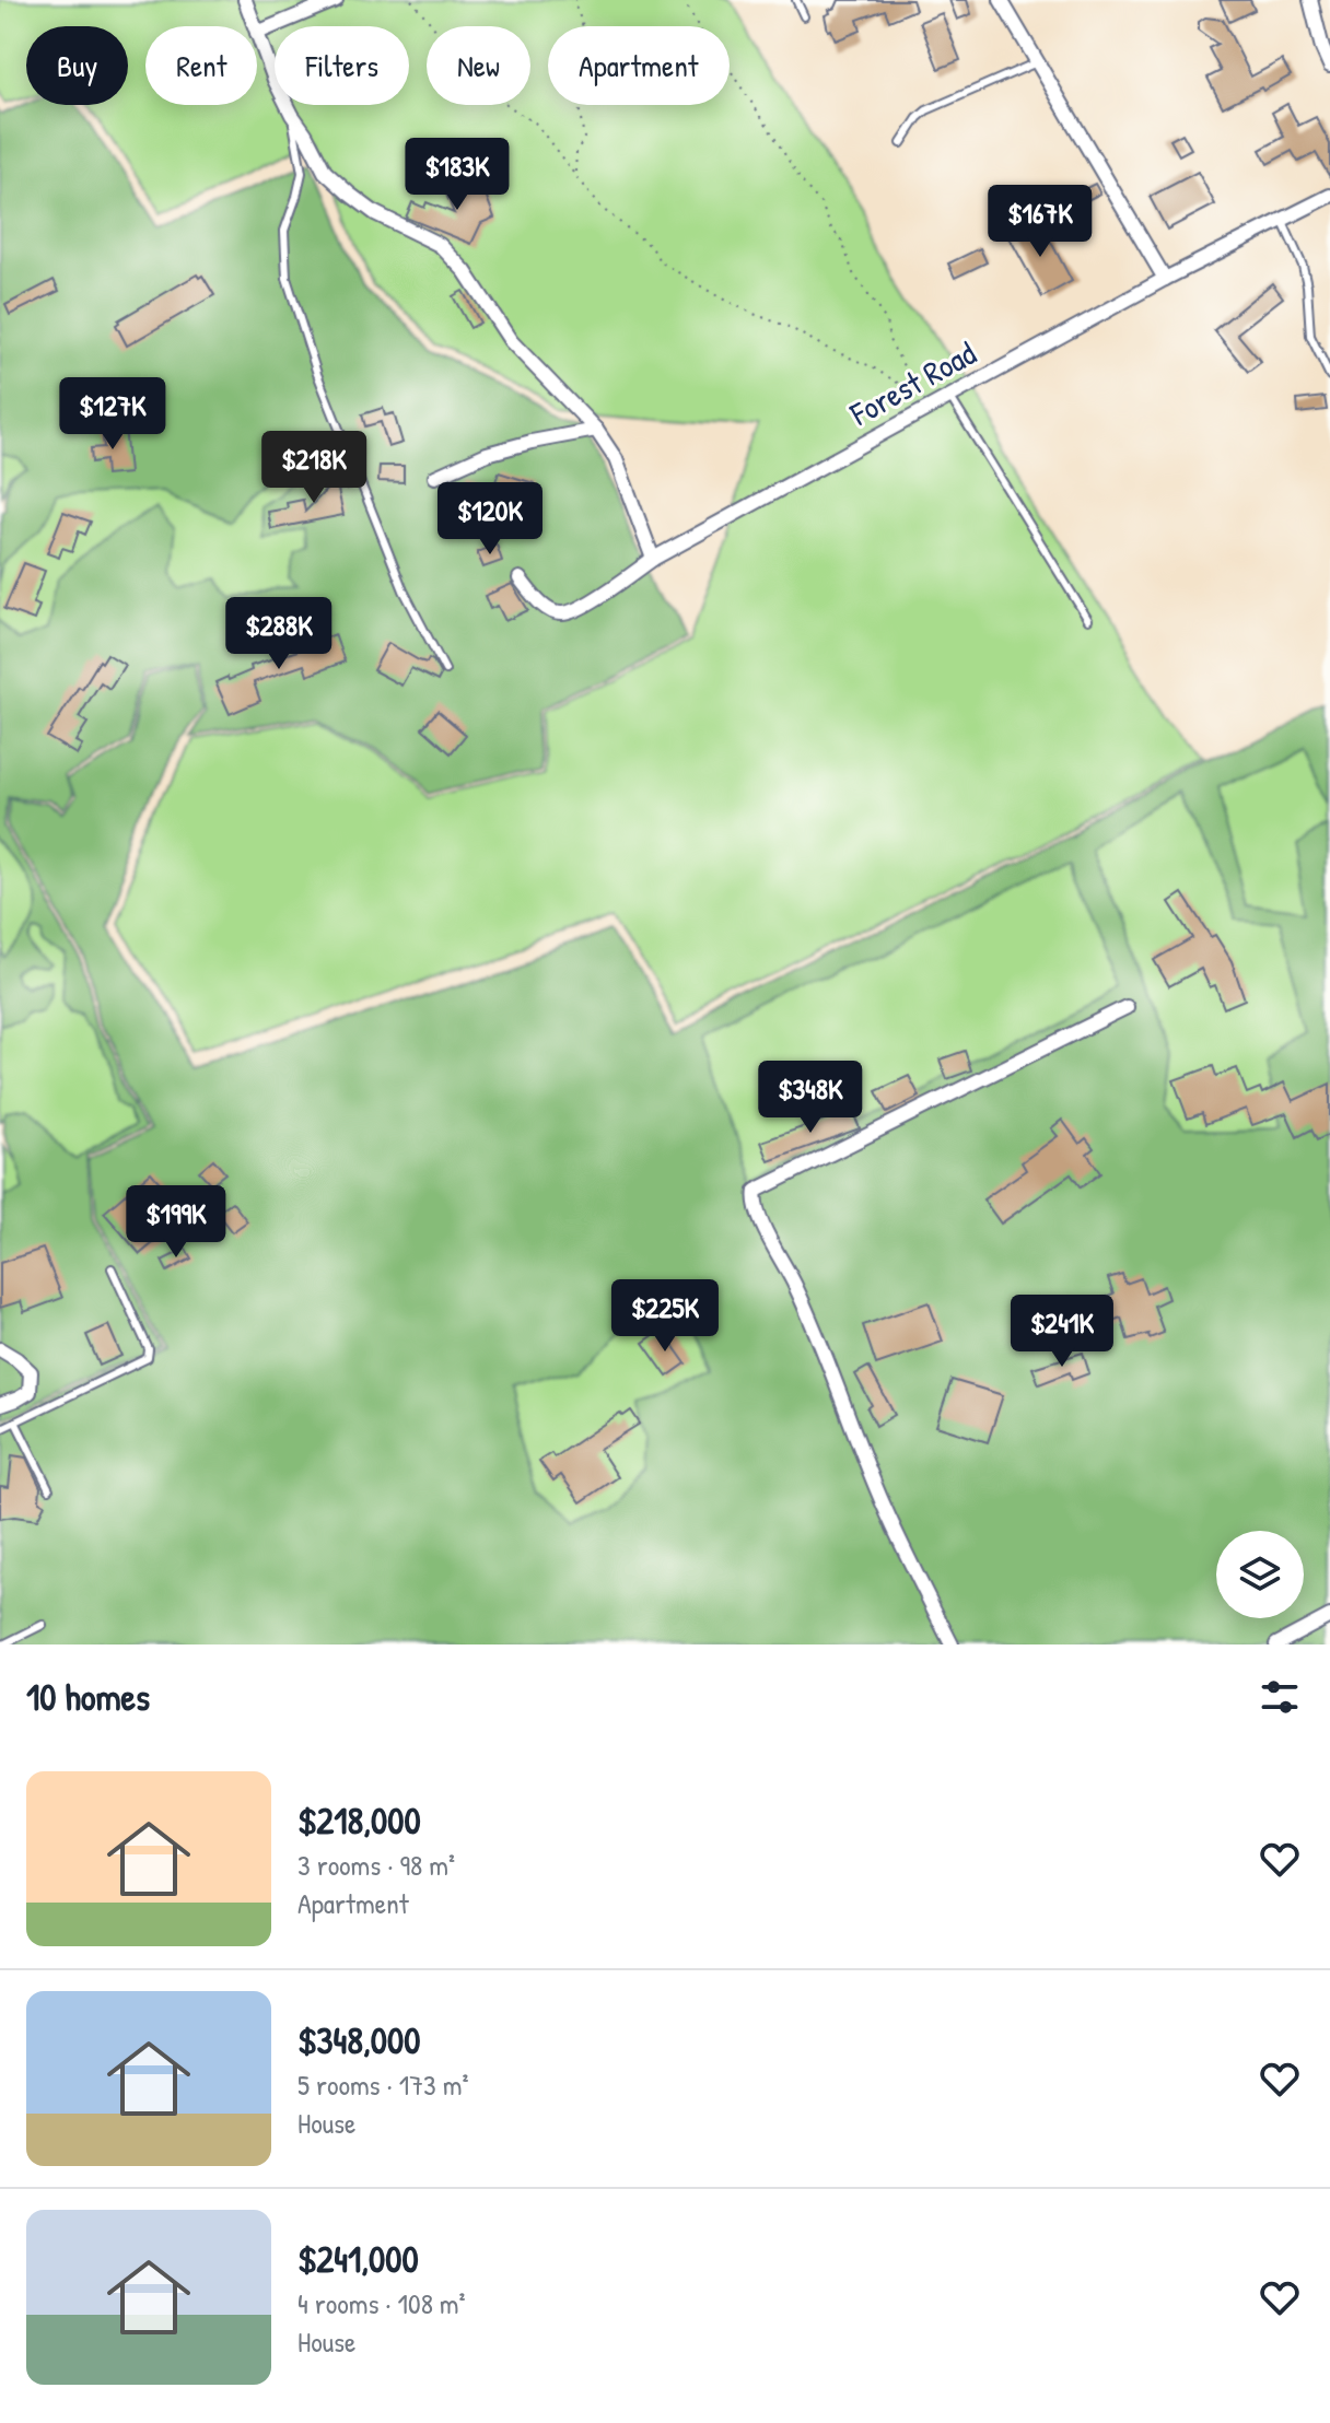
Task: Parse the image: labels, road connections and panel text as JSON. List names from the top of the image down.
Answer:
{
  "streets": {
    "street": ["Forest Road"]
  },
  "page": {
    "chip": [
      "Buy",
      "Rent",
      "Filters",
      "New",
      "Apartment"
    ],
    "price": [
      "$183K",
      "$167K",
      "$127K",
      "$218K",
      "$120K",
      "$288K",
      "$348K",
      "$199K",
      "$225K",
      "$241K"
    ],
    "heading": "10 homes",
    "list": [
      {
        "name": "$218,000",
        "note": "3 rooms · 98 m² · Apartment"
      },
      {
        "name": "$348,000",
        "note": "5 rooms · 173 m² · House"
      },
      {
        "name": "$241,000",
        "note": "4 rooms · 108 m² · House"
      }
    ]
  }
}
